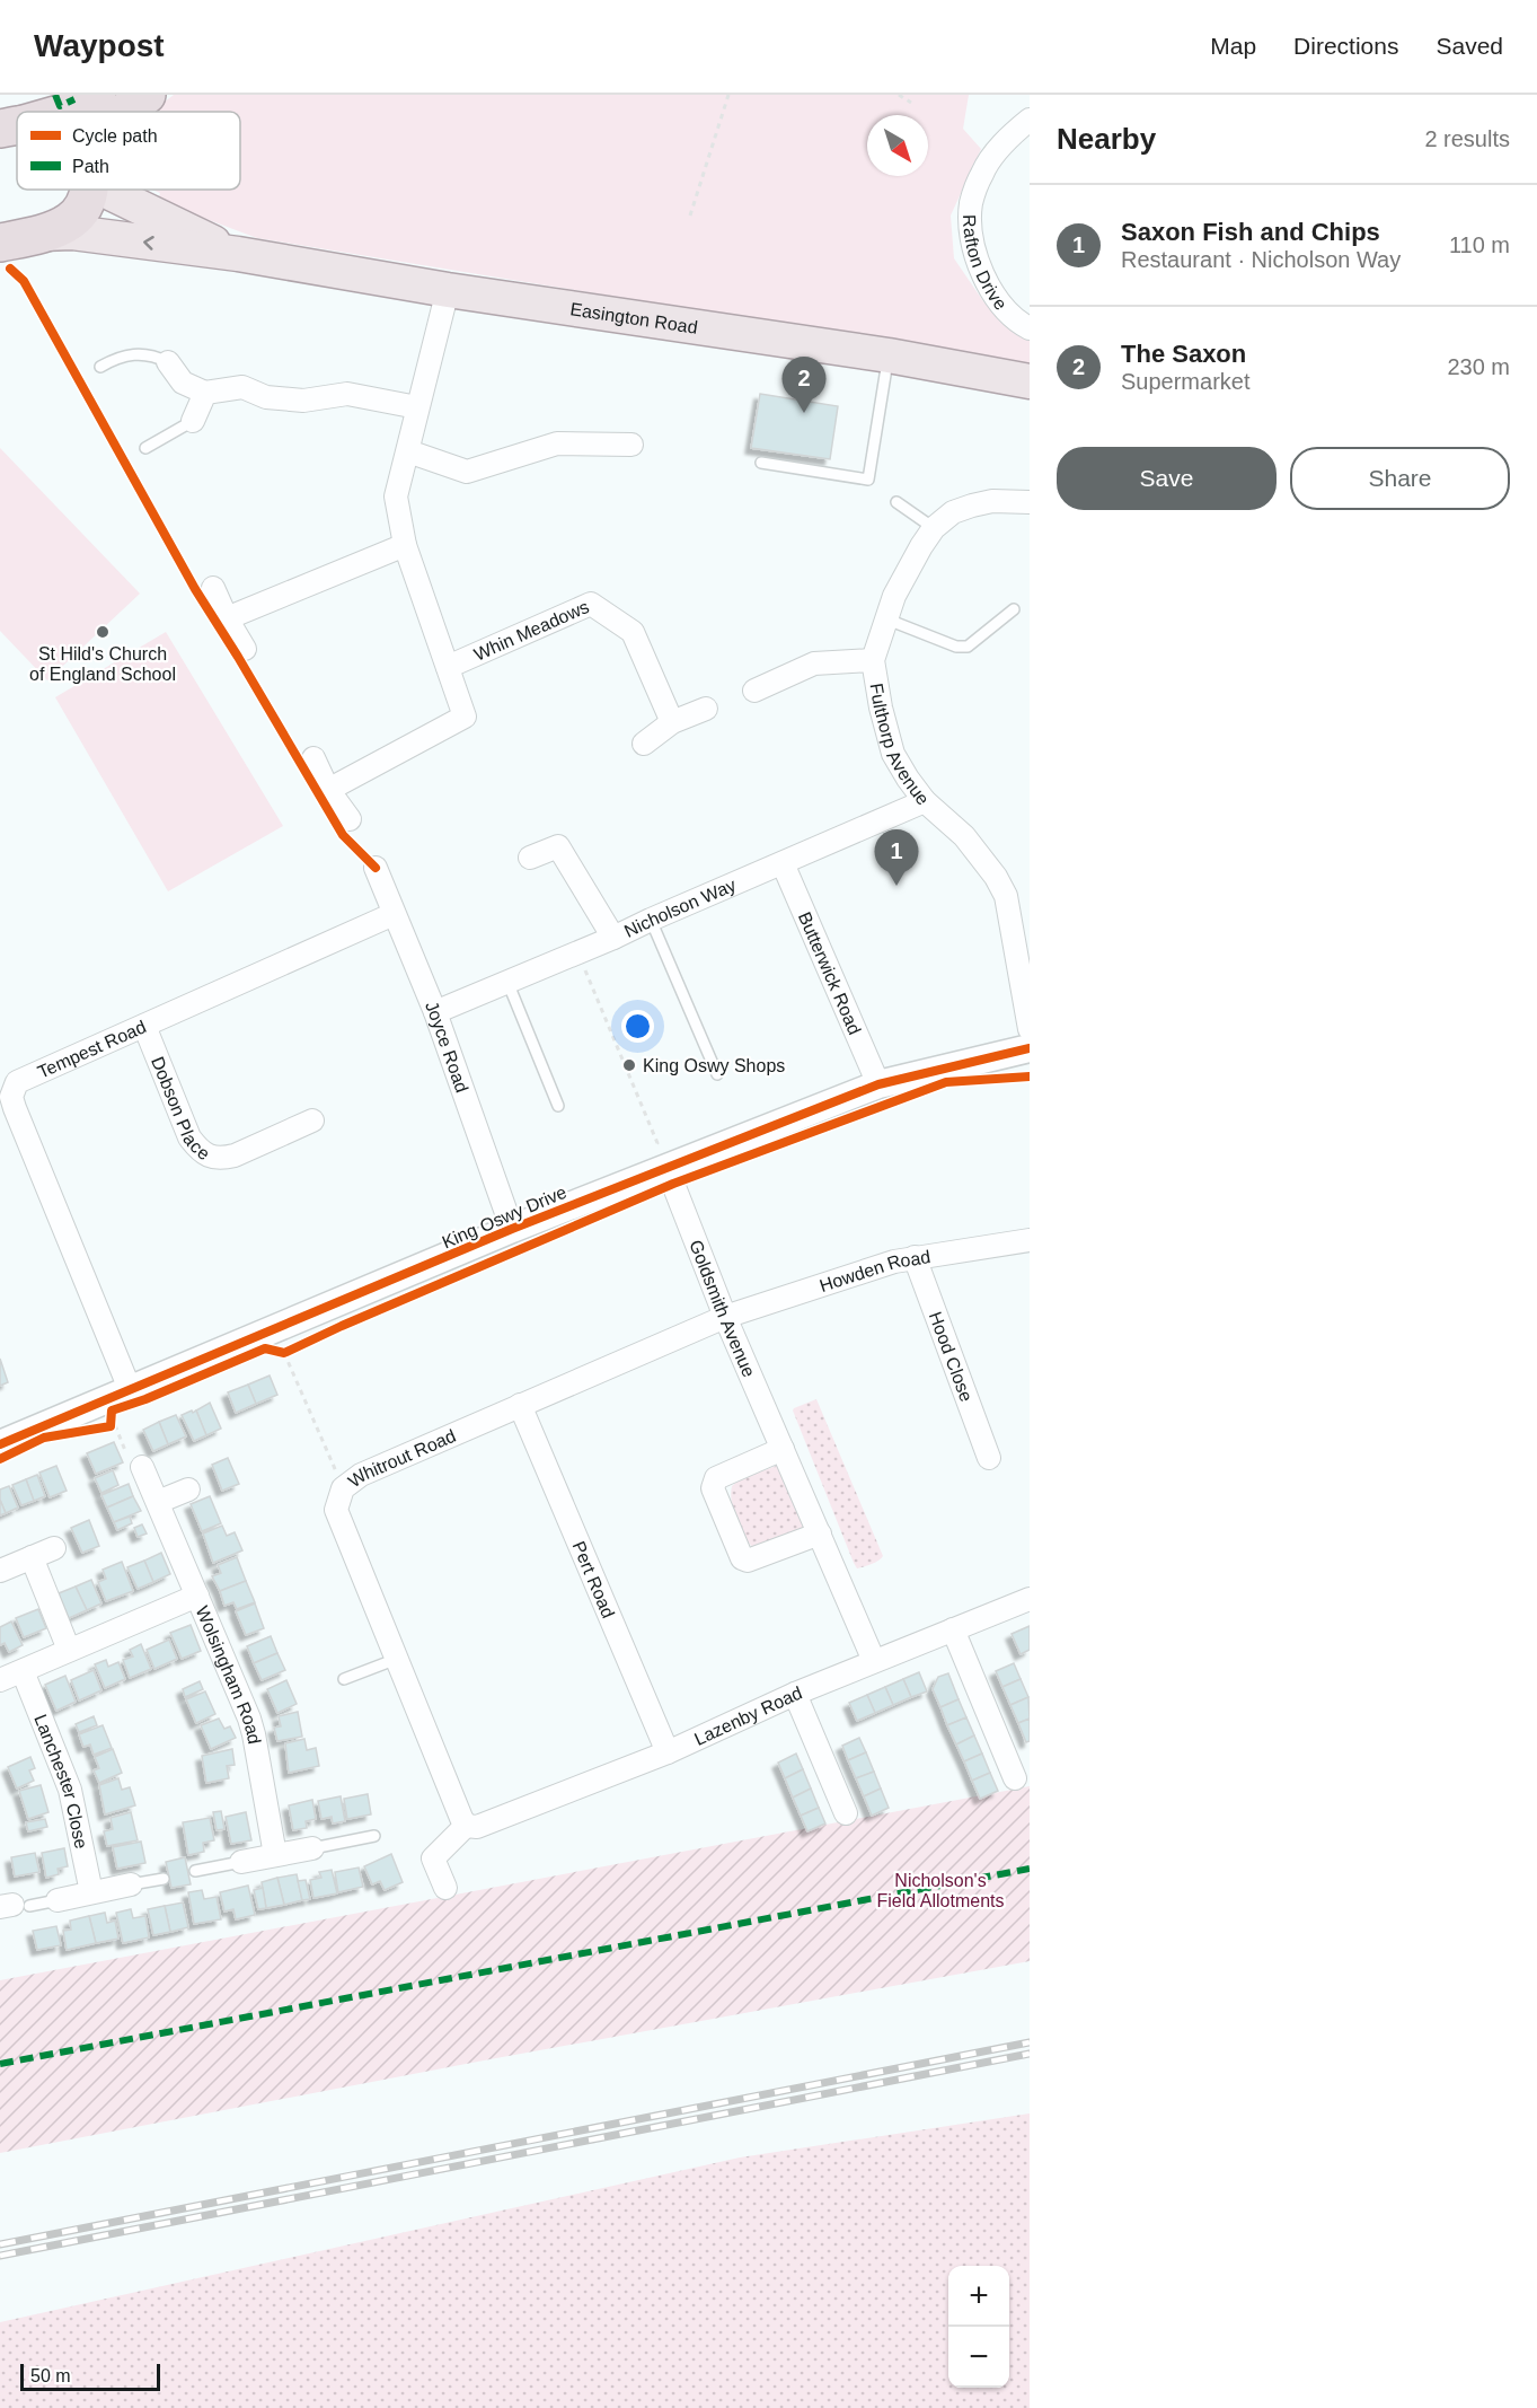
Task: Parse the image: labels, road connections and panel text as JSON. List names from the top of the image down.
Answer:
{
  "streets": {
    "main road": ["Easington Road"],
    "street": [
      "Rafton Drive",
      "Whin Meadows",
      "Fulthorp Avenue",
      "Nicholson Way",
      "Butterwick Road",
      "Joyce Road",
      "Tempest Road",
      "Dobson Place",
      "King Oswy Drive",
      "Howden Road",
      "Goldsmith Avenue",
      "Hood Close",
      "Whitrout Road",
      "Pert Road",
      "Wolsingham Road",
      "Lazenby Road",
      "Lanchester Close"
    ]
  },
  "crossings": [
    ["Easington Road", "Whin Meadows"],
    ["Fulthorp Avenue", "Nicholson Way"],
    ["Nicholson Way", "Butterwick Road"],
    ["Nicholson Way", "Joyce Road"],
    ["Butterwick Road", "King Oswy Drive"],
    ["Joyce Road", "Tempest Road"],
    ["Joyce Road", "King Oswy Drive"],
    ["Tempest Road", "Dobson Place"],
    ["Tempest Road", "King Oswy Drive"],
    ["King Oswy Drive", "Goldsmith Avenue"],
    ["Howden Road", "Goldsmith Avenue"],
    ["Howden Road", "Hood Close"],
    ["Howden Road", "Whitrout Road"],
    ["Goldsmith Avenue", "Whitrout Road"],
    ["Goldsmith Avenue", "Lazenby Road"],
    ["Whitrout Road", "Pert Road"],
    ["Whitrout Road", "Lazenby Road"],
    ["Pert Road", "Lazenby Road"]
  ],
  "parks": ["Nicholson's Field Allotments"],
  "places": ["St Hild's Church of England School", "King Oswy Shops"],
  "legend": ["Cycle path", "Path"],
  "scale_bar": "50 m",
  "north": "bottom right",
  "page": {
    "header": "Waypost",
    "nav": ["Map", "Directions", "Saved"],
    "heading": ["Nearby", "2 results"],
    "list": [
      {
        "mark": "1",
        "name": "Saxon Fish and Chips",
        "note": "Restaurant · Nicholson Way",
        "value": "110 m"
      },
      {
        "mark": "2",
        "name": "The Saxon",
        "note": "Supermarket",
        "value": "230 m"
      }
    ],
    "pins": ["2", "1"],
    "buttons": ["Save", "Share"],
    "map_buttons": ["+", "−"],
    "scale": "50 m"
  }
}
